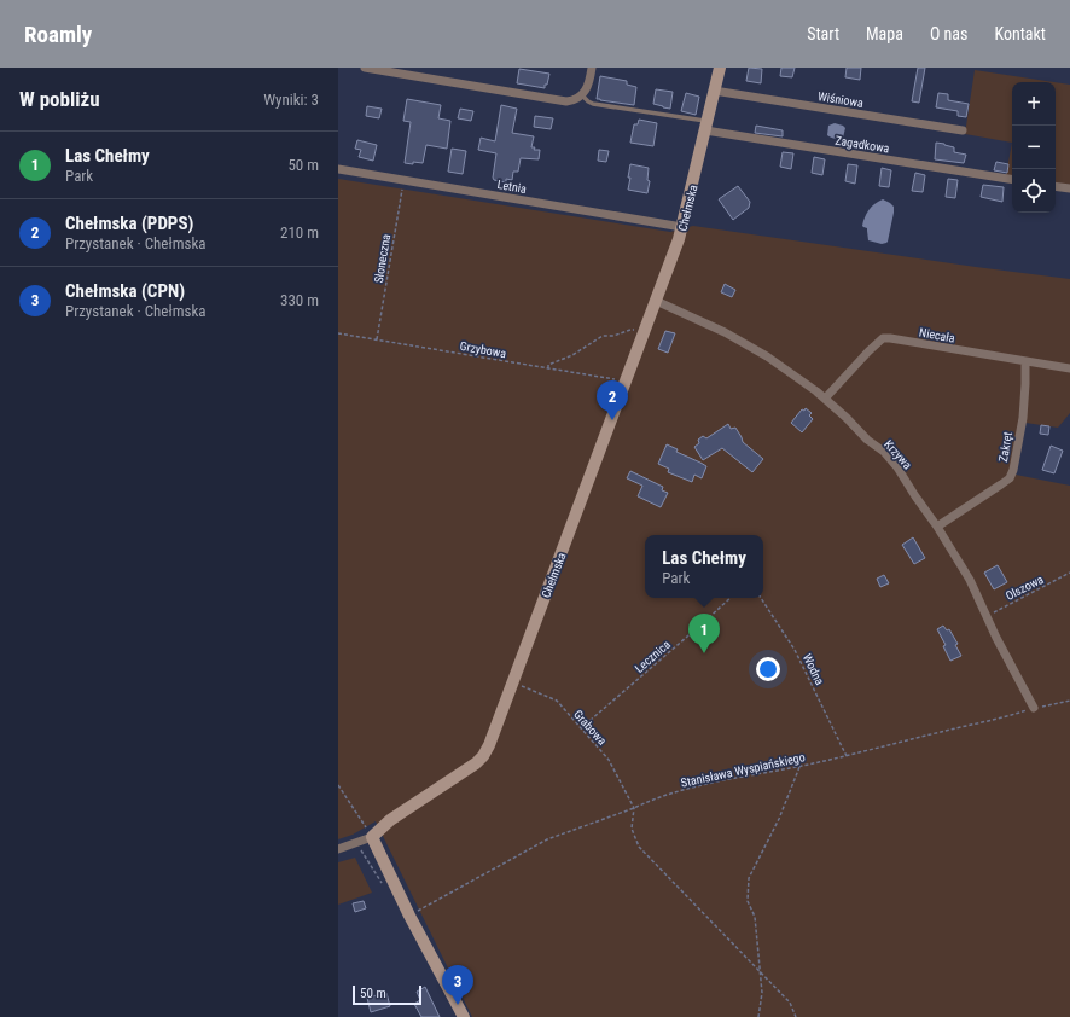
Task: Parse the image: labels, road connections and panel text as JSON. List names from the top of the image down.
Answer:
{
  "streets": {
    "street": [
      "Wiśniowa",
      "Zagadkowa",
      "Letnia",
      "Chełmska",
      "Niecała",
      "Zakręt",
      "Krzywa"
    ],
    "path": [
      "Słoneczna",
      "Grzybowa",
      "Olszowa",
      "Lecznica",
      "Wodna",
      "Grabowa",
      "Stanisława Wyspiańskiego"
    ]
  },
  "crossings": [
    ["Wiśniowa", "Chełmska"],
    ["Zagadkowa", "Chełmska"],
    ["Letnia", "Chełmska"],
    ["Letnia", "Słoneczna"],
    ["Chełmska", "Grzybowa"],
    ["Chełmska", "Krzywa"],
    ["Chełmska", "Grabowa"],
    ["Słoneczna", "Grzybowa"],
    ["Niecała", "Zakręt"],
    ["Niecała", "Krzywa"],
    ["Zakręt", "Krzywa"],
    ["Krzywa", "Olszowa"],
    ["Krzywa", "Stanisława Wyspiańskiego"],
    ["Lecznica", "Grabowa"],
    ["Wodna", "Stanisława Wyspiańskiego"],
    ["Grabowa", "Stanisława Wyspiańskiego"]
  ],
  "scale_bar": "50 m",
  "page": {
    "header": "Roamly",
    "nav": [
      "Start",
      "Mapa",
      "O nas",
      "Kontakt"
    ],
    "heading": ["W pobliżu", "Wyniki: 3"],
    "map_buttons": ["+", "−"],
    "list": [
      {
        "mark": "1",
        "name": "Las Chełmy",
        "note": "Park",
        "value": "50 m"
      },
      {
        "mark": "2",
        "name": "Chełmska (PDPS)",
        "note": "Przystanek · Chełmska",
        "value": "210 m"
      },
      {
        "mark": "3",
        "name": "Chełmska (CPN)",
        "note": "Przystanek · Chełmska",
        "value": "330 m"
      }
    ],
    "pins": ["2", "1", "3"],
    "popup": ["Las Chełmy", "Park"],
    "scale": "50 m"
  }
}
